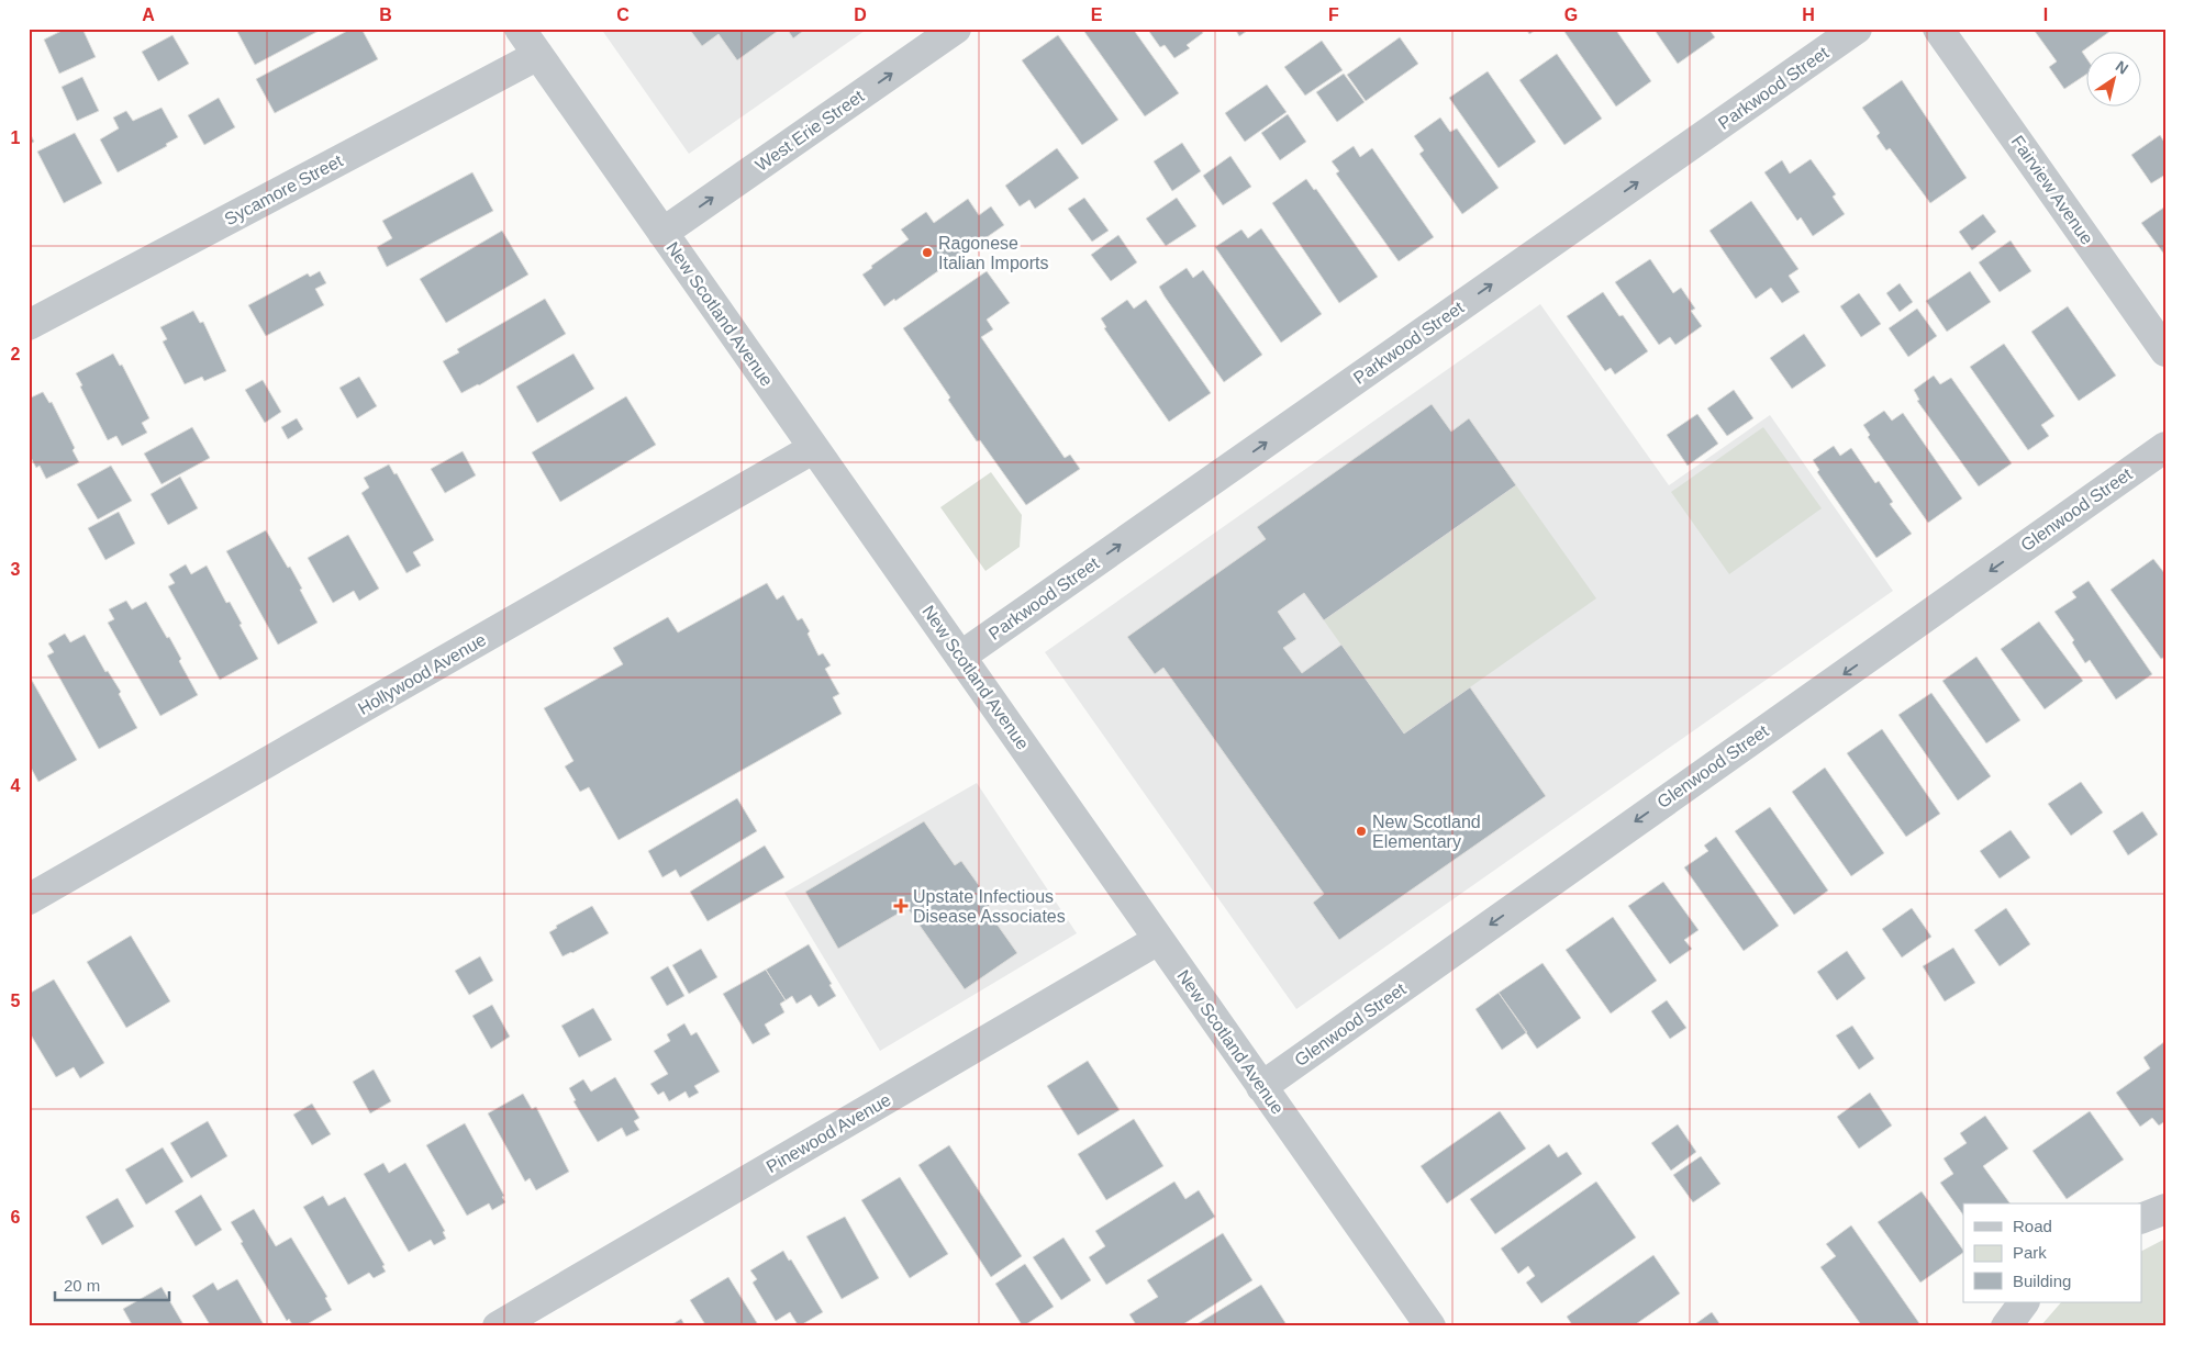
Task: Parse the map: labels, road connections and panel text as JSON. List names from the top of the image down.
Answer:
{
  "streets": {
    "street": [
      "Parkwood Street",
      "West Erie Street",
      "Sycamore Street",
      "Fairview Avenue",
      "New Scotland Avenue",
      "Glenwood Street",
      "Hollywood Avenue",
      "Pinewood Avenue"
    ]
  },
  "crossings": [
    ["Parkwood Street", "New Scotland Avenue"],
    ["West Erie Street", "New Scotland Avenue"],
    ["Sycamore Street", "New Scotland Avenue"],
    ["New Scotland Avenue", "Glenwood Street"],
    ["New Scotland Avenue", "Hollywood Avenue"],
    ["New Scotland Avenue", "Pinewood Avenue"]
  ],
  "one_way": ["Parkwood Street", "West Erie Street", "Glenwood Street"],
  "places": {
    "other": ["Ragonese Italian Imports", "New Scotland Elementary"],
    "health": ["Upstate Infectious Disease Associates"]
  },
  "legend": ["Road", "Park", "Building"],
  "scale_bar": "20 m",
  "north": "top right",
  "grid": {
    "columns": [
      "A",
      "B",
      "C",
      "D",
      "E",
      "F",
      "G",
      "H",
      "I"
    ],
    "rows": [
      "1",
      "2",
      "3",
      "4",
      "5",
      "6"
    ]
  }
}
